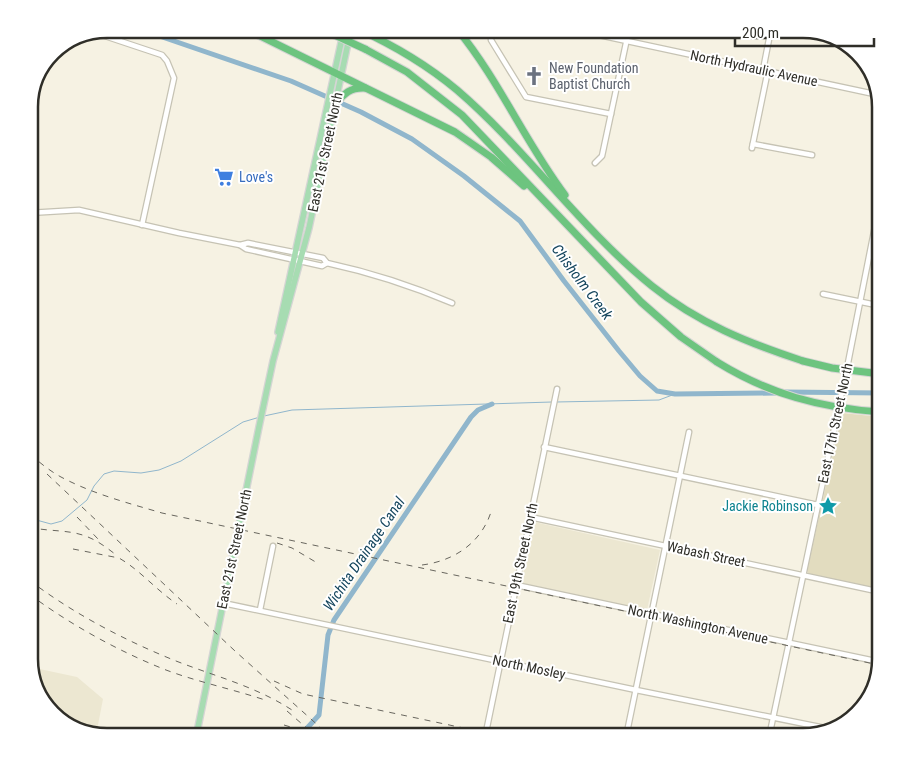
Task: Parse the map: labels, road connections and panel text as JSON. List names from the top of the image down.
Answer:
{
  "streets": {
    "main road": ["East 21st Street North"],
    "street": [
      "North Hydraulic Avenue",
      "East 17th Street North",
      "Wabash Street",
      "East 19th Street North",
      "North Washington Avenue",
      "North Mosley"
    ]
  },
  "crossings": [
    ["East 21st Street North", "North Mosley"],
    ["East 17th Street North", "Wabash Street"],
    ["East 17th Street North", "North Washington Avenue"],
    ["East 17th Street North", "North Mosley"],
    ["Wabash Street", "East 19th Street North"],
    ["East 19th Street North", "North Washington Avenue"],
    ["East 19th Street North", "North Mosley"]
  ],
  "water": ["Chisholm Creek", "Wichita Drainage Canal"],
  "places": {
    "church": ["New Foundation Baptist Church"],
    "supermarket": ["Love's"],
    "place": ["Jackie Robinson"]
  },
  "scale_bar": "200 m"
}
